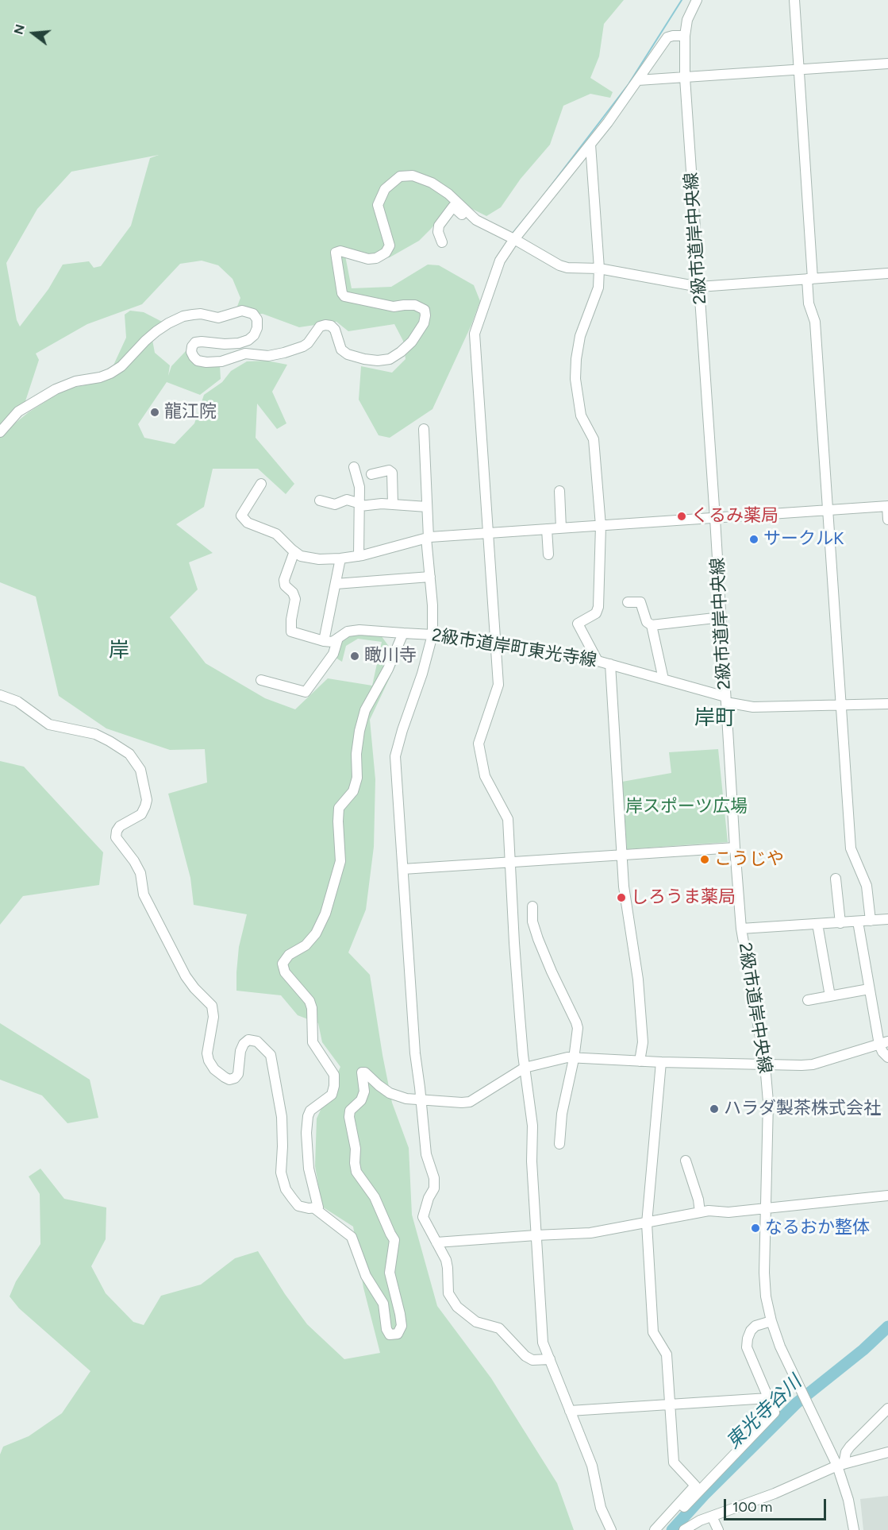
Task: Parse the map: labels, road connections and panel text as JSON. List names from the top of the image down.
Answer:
{
  "streets": {
    "street": ["2級市道岸中央線", "2級市道岸町東光寺線"]
  },
  "crossings": [
    ["2級市道岸中央線", "2級市道岸町東光寺線"]
  ],
  "districts": ["岸", "岸町"],
  "water": ["東光寺谷川"],
  "parks": ["岸スポーツ広場"],
  "places": [
    "龍江院",
    "くるみ薬局",
    "サークルK",
    "瞰川寺",
    "こうじや",
    "しろうま薬局",
    "ハラダ製茶株式会社",
    "なるおか整体"
  ],
  "scale_bar": "100 m",
  "north": "left"
}
